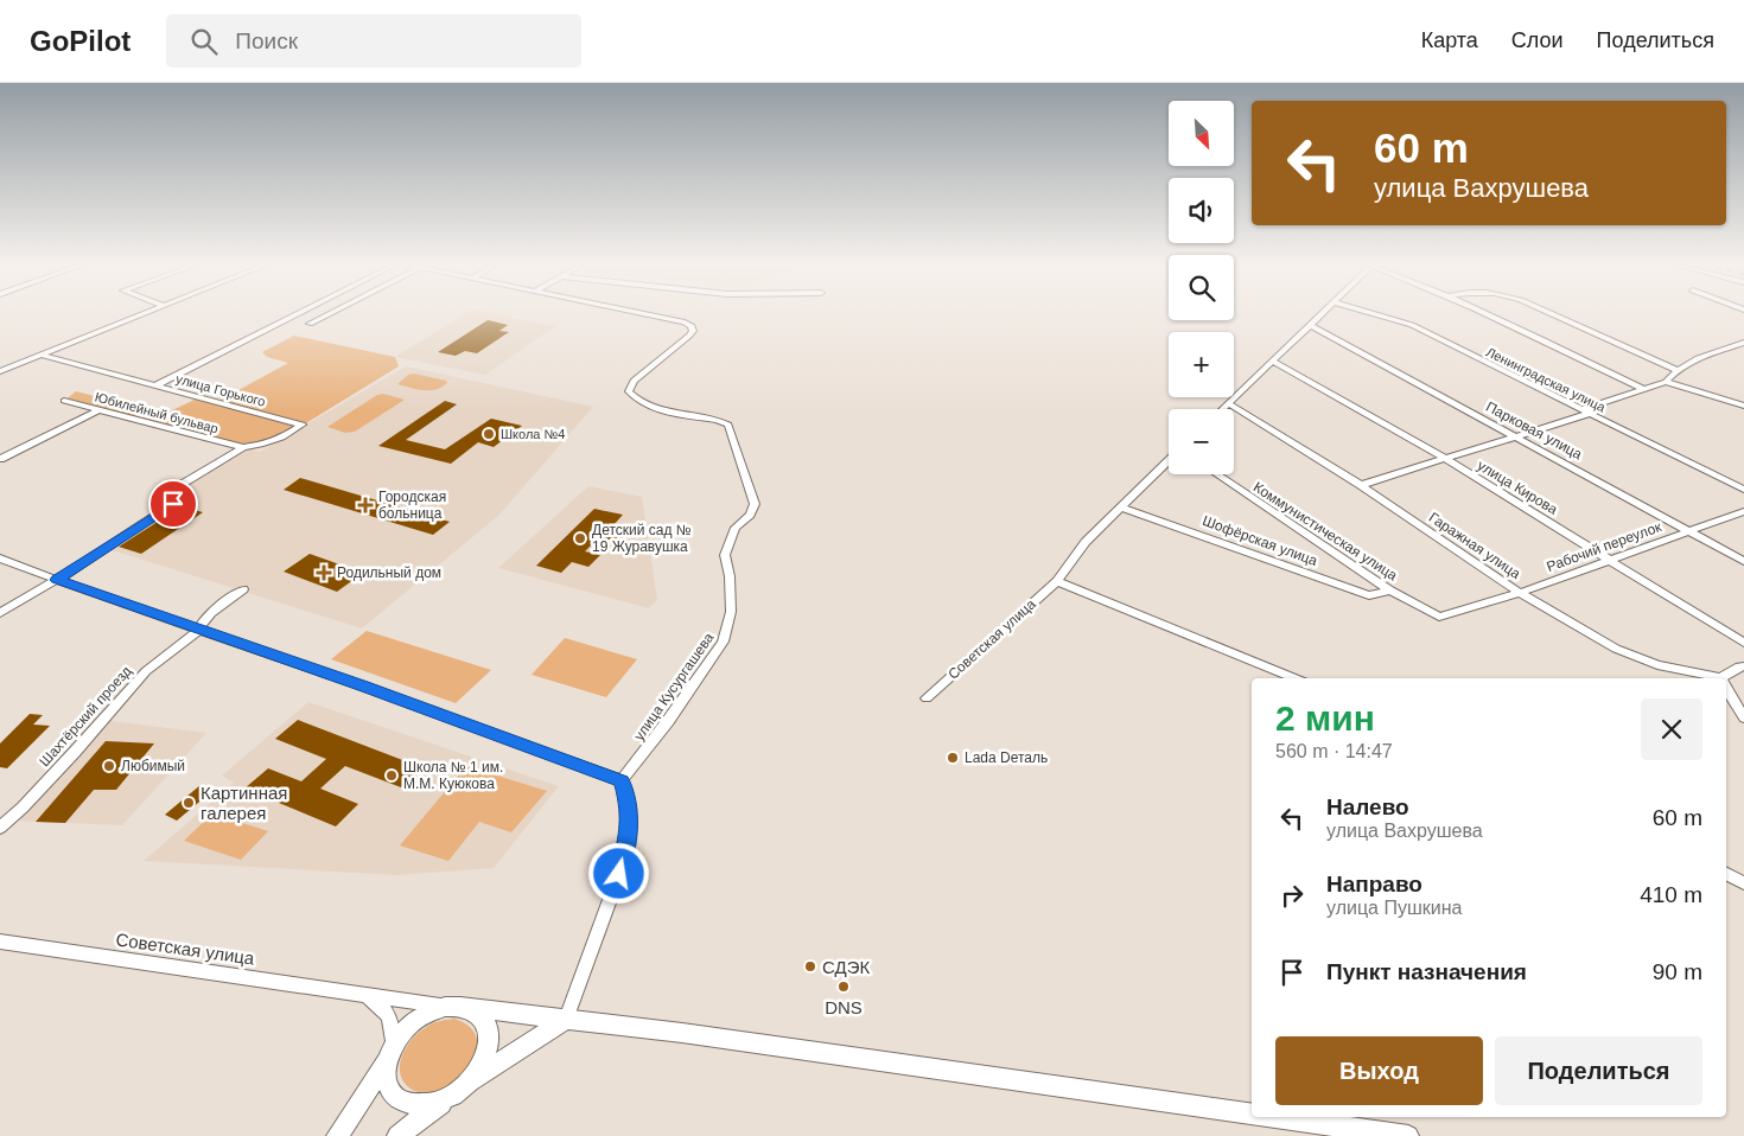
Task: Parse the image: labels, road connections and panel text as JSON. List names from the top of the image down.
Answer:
{
  "streets": {
    "street": [
      "Ленинградская улица",
      "улица Горького",
      "Юбилейный бульвар",
      "Парковая улица",
      "улица Кирова",
      "Коммунистическая улица",
      "Шофёрская улица",
      "Гаражная улица",
      "Рабочий переулок",
      "Советская улица",
      "улица Кусургашева",
      "Шахтёрский проезд"
    ]
  },
  "crossings": [
    ["улица Горького", "Юбилейный бульвар"],
    ["Парковая улица", "Рабочий переулок"],
    ["улица Кирова", "Рабочий переулок"],
    ["Коммунистическая улица", "Шофёрская улица"],
    ["Коммунистическая улица", "Рабочий переулок"],
    ["Шофёрская улица", "Советская улица"],
    ["Гаражная улица", "Рабочий переулок"]
  ],
  "places": {
    "other": [
      "Школа №4",
      "Детский сад № 19 Журавушка",
      "Lada Dеталь",
      "Любимый",
      "Школа № 1 им. М.М. Куюкова",
      "Картинная галерея",
      "СДЭК",
      "DNS"
    ],
    "health": ["Городская больница", "Родильный дом"]
  },
  "north": "bottom right",
  "page": {
    "header": "GoPilot",
    "search": "Поиск",
    "nav": ["Карта", "Слои", "Поделиться"],
    "map_buttons": ["+", "−"],
    "turn": ["60 m", "улица Вахрушева"],
    "heading": ["2 мин", "560 m · 14:47"],
    "list": [
      {
        "name": "Налево",
        "note": "улица Вахрушева",
        "value": "60 m"
      },
      {
        "name": "Направо",
        "note": "улица Пушкина",
        "value": "410 m"
      },
      {
        "name": "Пункт назначения",
        "value": "90 m"
      }
    ],
    "buttons": ["Выход", "Поделиться"]
  }
}
